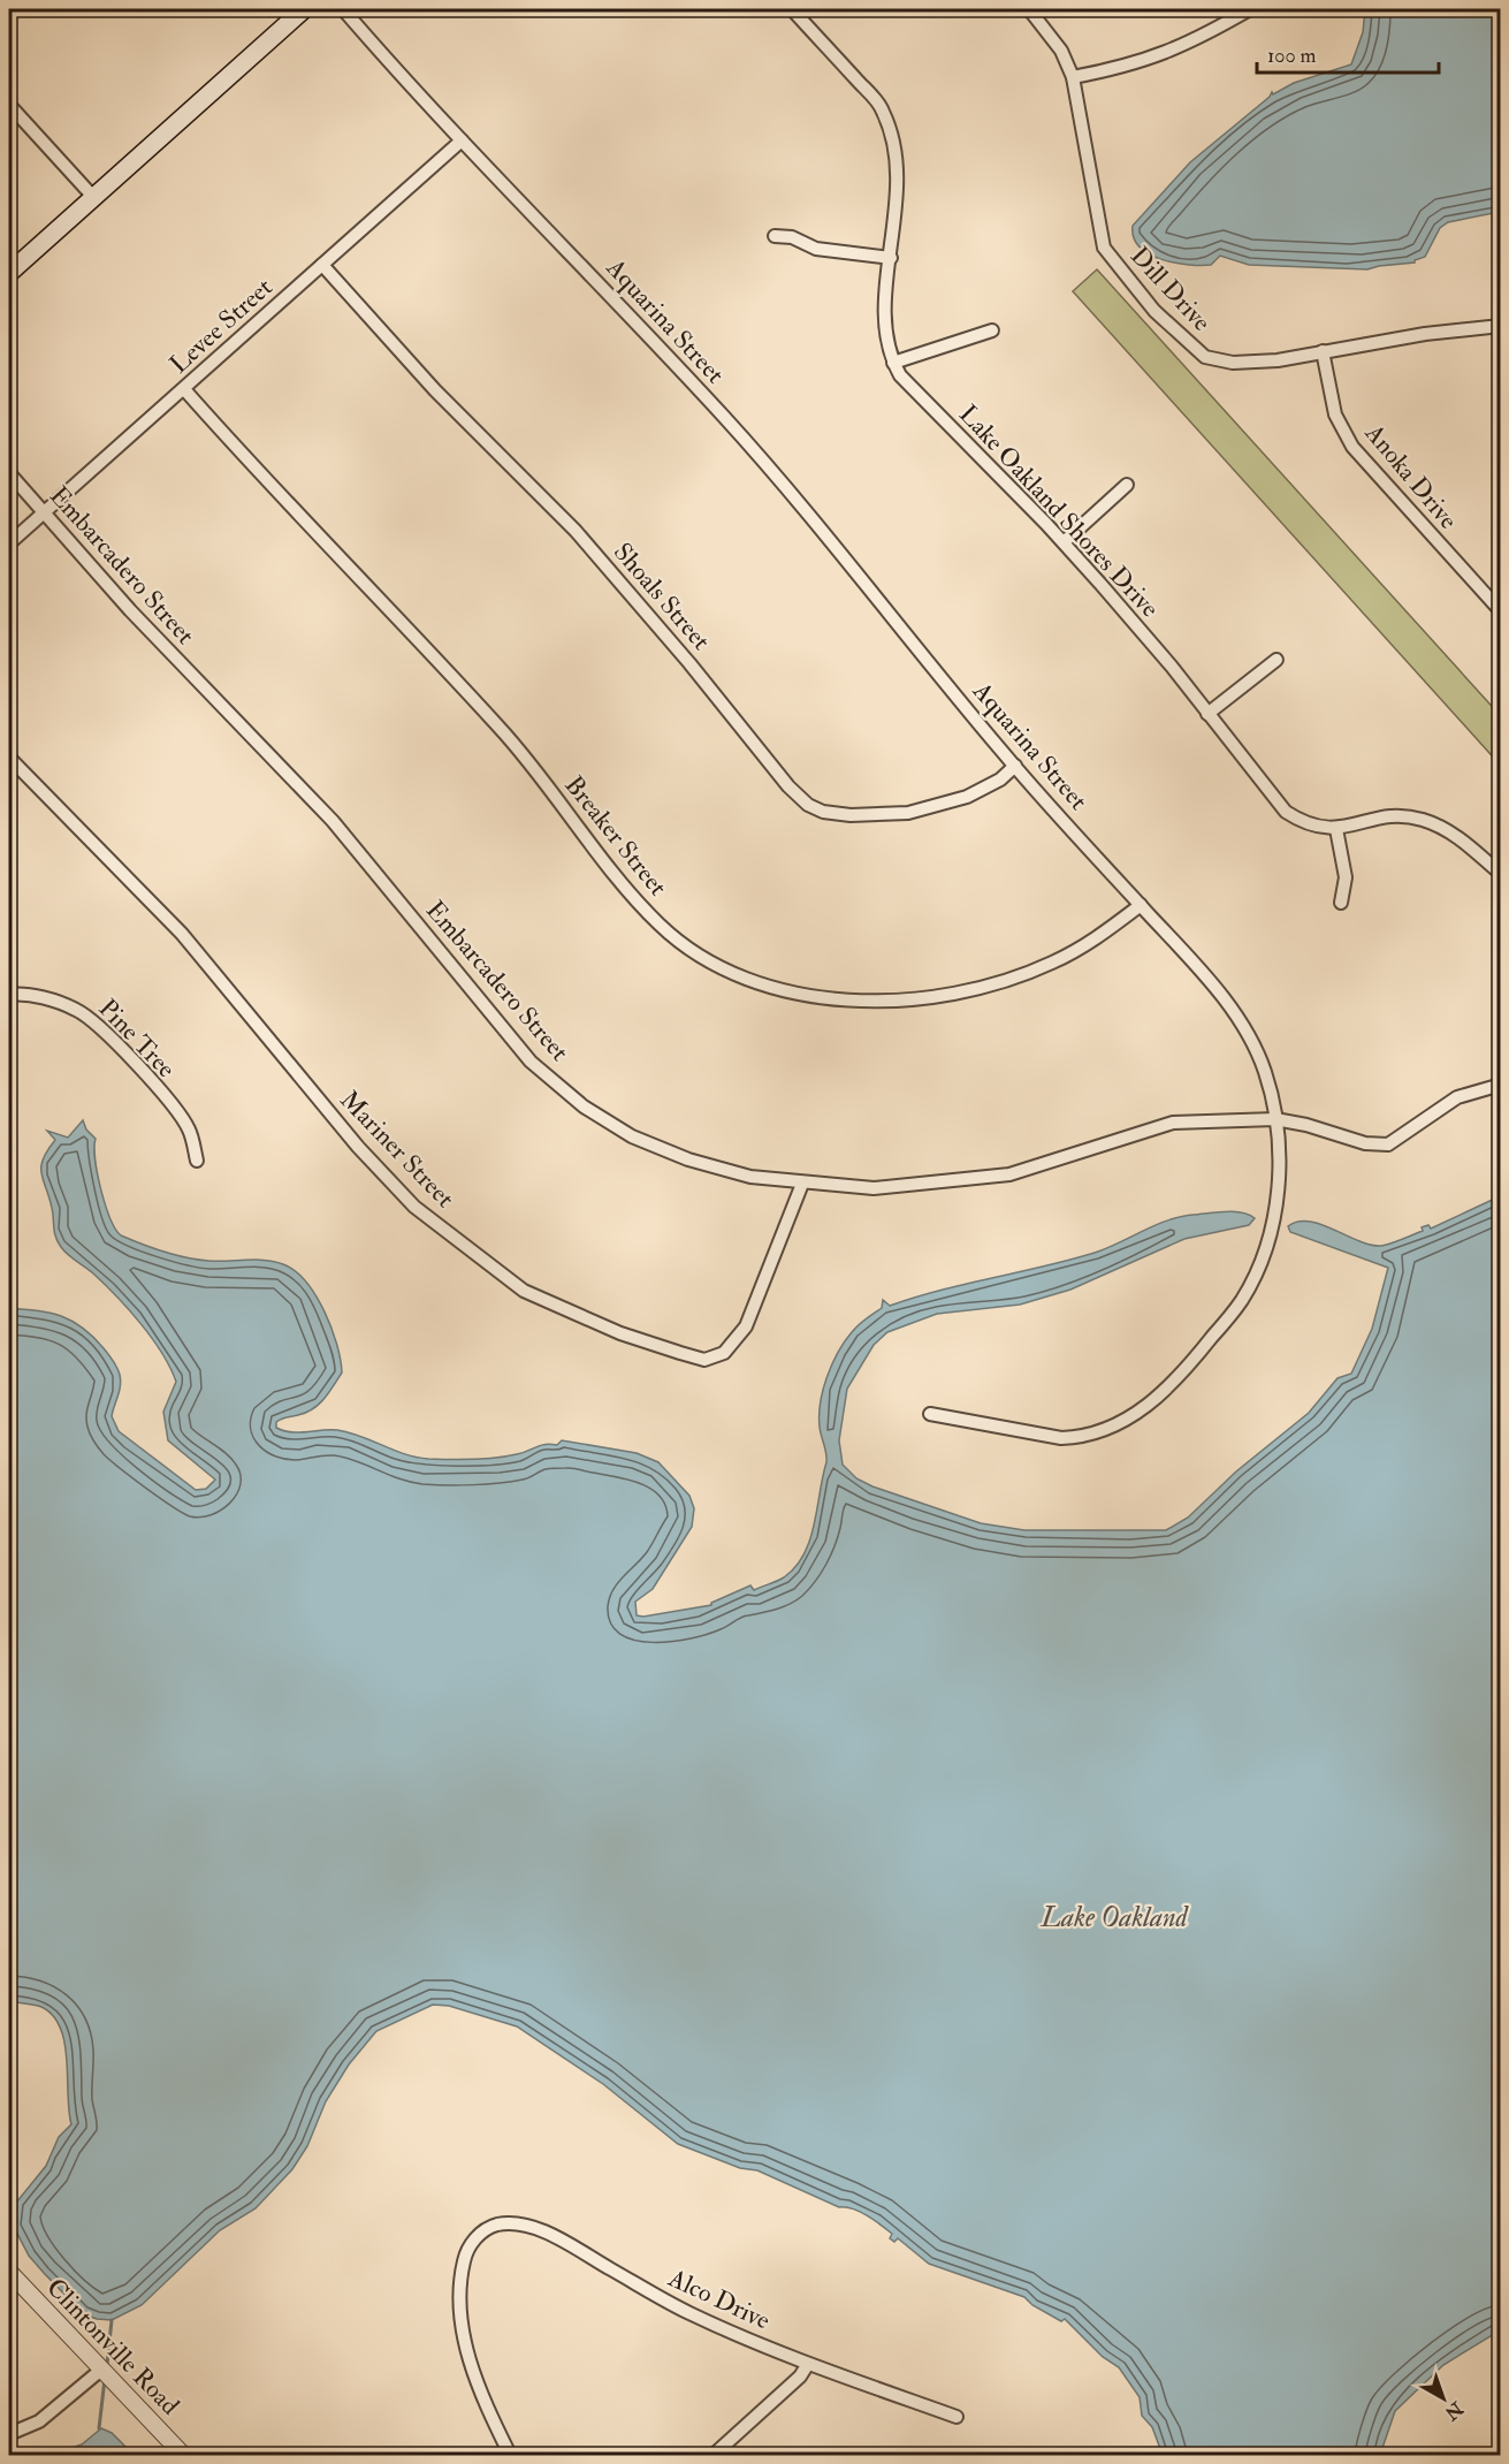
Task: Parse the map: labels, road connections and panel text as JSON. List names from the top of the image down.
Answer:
{
  "streets": {
    "street": [
      "Dill Drive",
      "Aquarina Street",
      "Levee Street",
      "Anoka Drive",
      "Lake Oakland Shores Drive",
      "Embarcadero Street",
      "Shoals Street",
      "Breaker Street",
      "Pine Tree",
      "Mariner Street",
      "Alco Drive",
      "Clintonville Road"
    ]
  },
  "crossings": [
    ["Dill Drive", "Anoka Drive"],
    ["Aquarina Street", "Levee Street"],
    ["Aquarina Street", "Embarcadero Street"],
    ["Aquarina Street", "Shoals Street"],
    ["Aquarina Street", "Breaker Street"],
    ["Levee Street", "Embarcadero Street"],
    ["Levee Street", "Shoals Street"],
    ["Levee Street", "Breaker Street"],
    ["Embarcadero Street", "Mariner Street"]
  ],
  "water": ["Lake Oakland"],
  "scale_bar": "100 m",
  "north": "bottom right"
}
